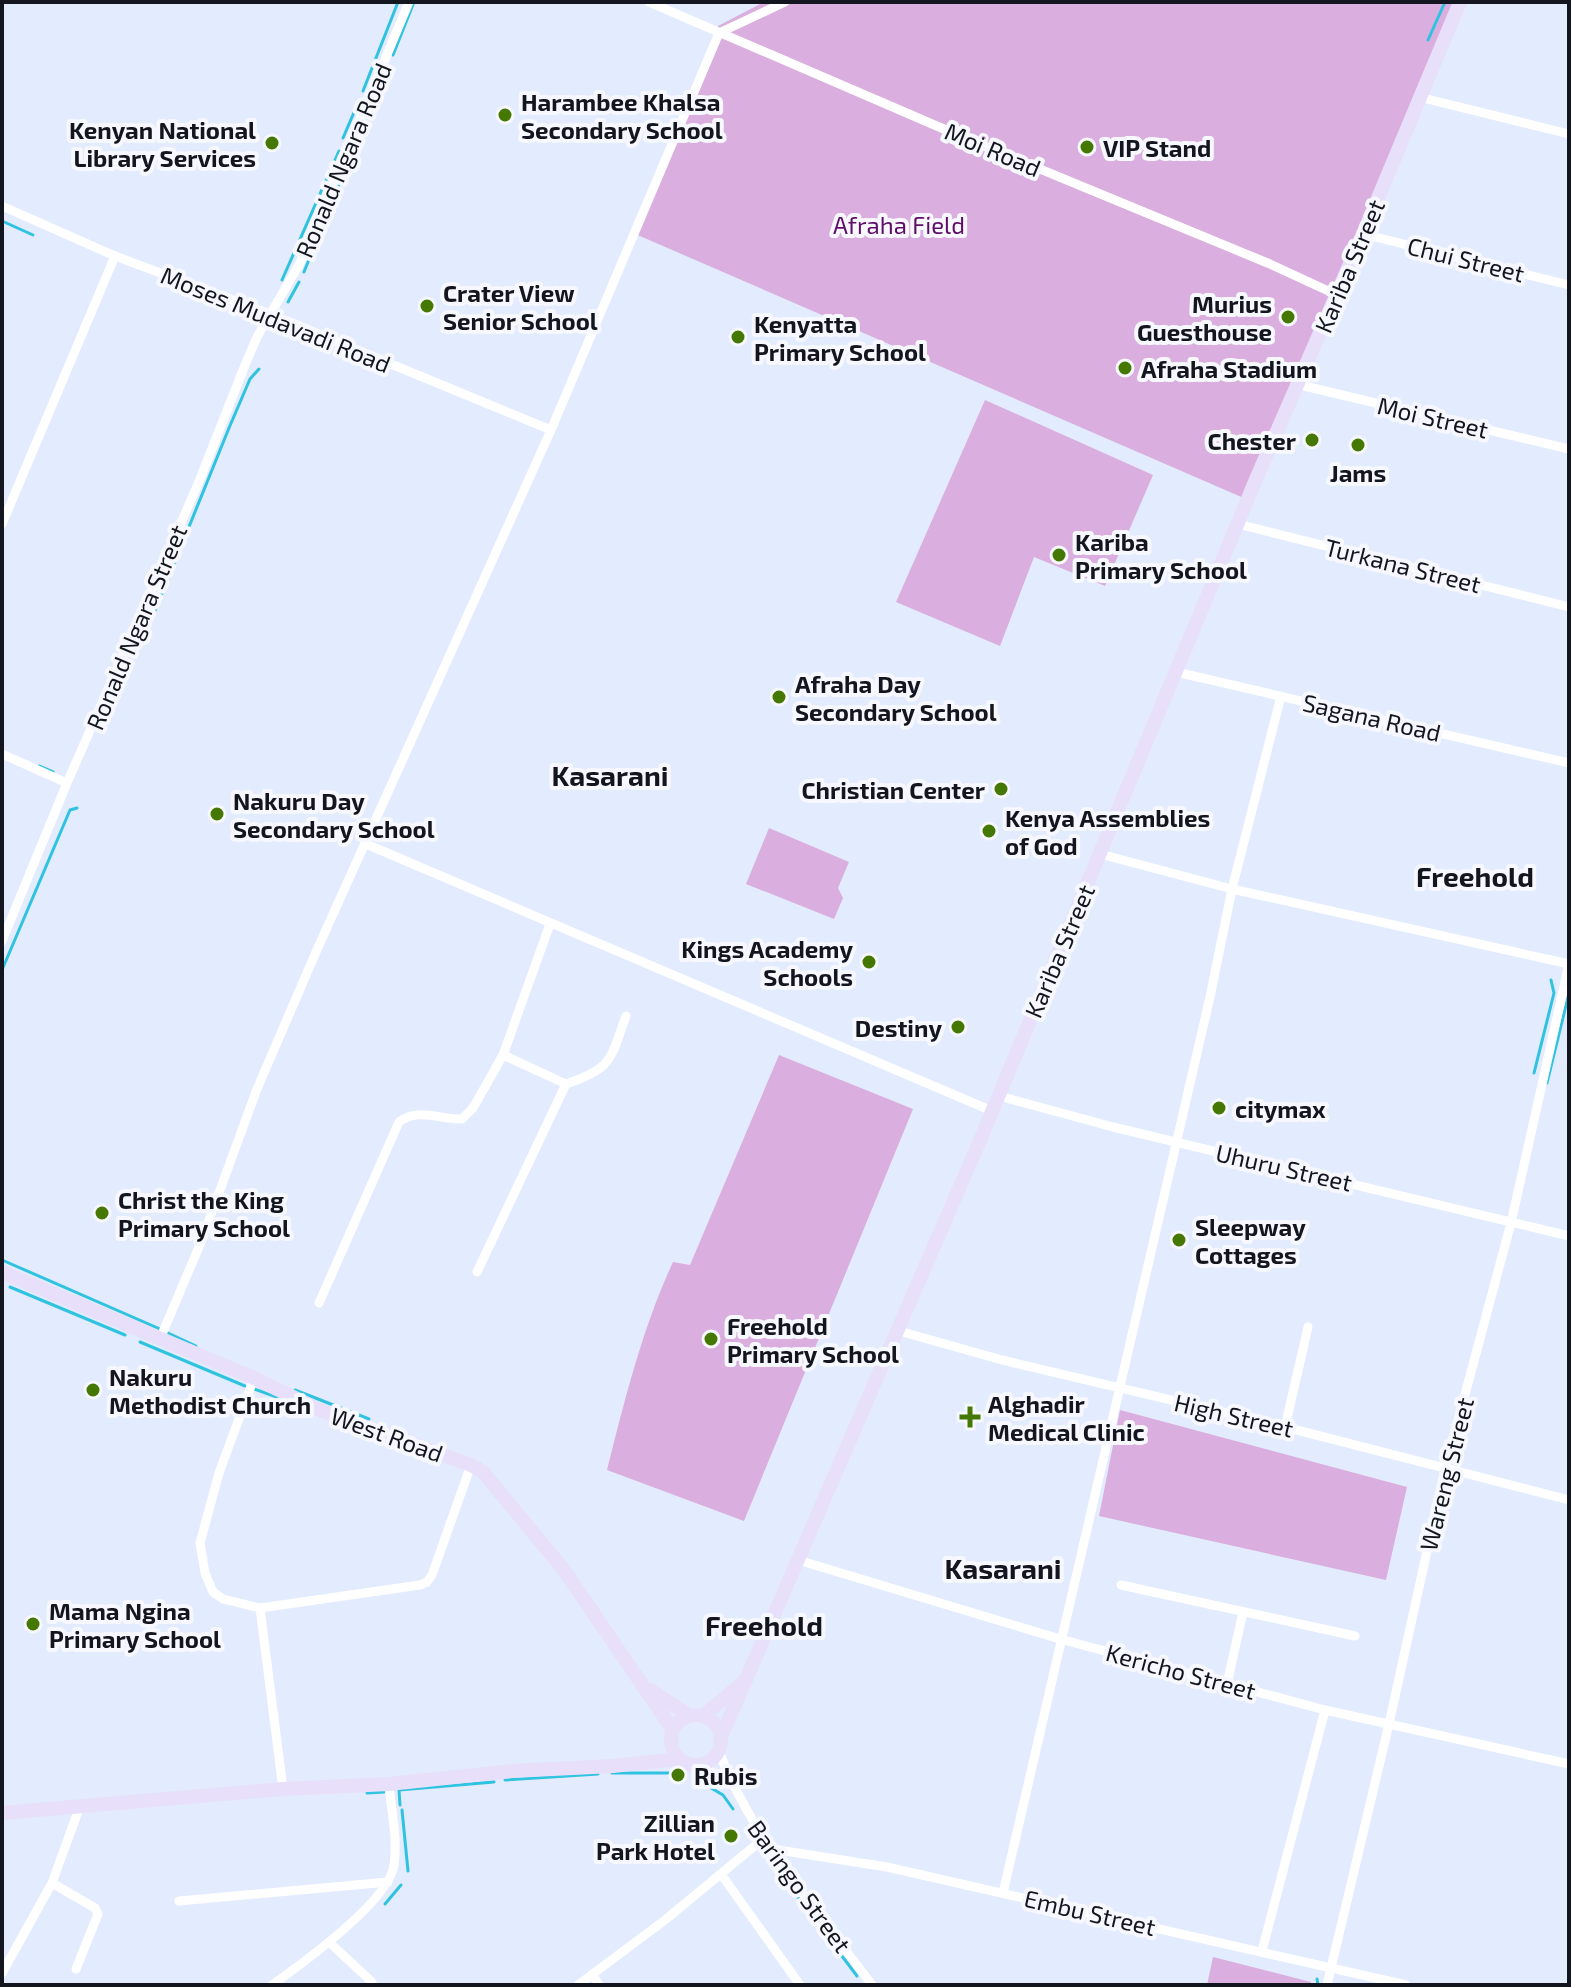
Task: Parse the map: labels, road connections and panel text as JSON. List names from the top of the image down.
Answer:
{
  "streets": {
    "street": [
      "Moi Road",
      "Ronald Ngara Road",
      "Chui Street",
      "Kariba Street",
      "Moses Mudavadi Road",
      "Moi Street",
      "Turkana Street",
      "Ronald Ngara Street",
      "Sagana Road",
      "Uhuru Street",
      "High Street",
      "West Road",
      "Wareng Street",
      "Kericho Street",
      "Baringo Street",
      "Embu Street"
    ]
  },
  "crossings": [
    ["Moi Road", "Kariba Street"],
    ["Ronald Ngara Road", "Moses Mudavadi Road"],
    ["Ronald Ngara Road", "Ronald Ngara Street"],
    ["Chui Street", "Kariba Street"],
    ["Kariba Street", "Moi Street"],
    ["Kariba Street", "Turkana Street"],
    ["Kariba Street", "Sagana Road"],
    ["Kariba Street", "Uhuru Street"],
    ["Kariba Street", "High Street"],
    ["Kariba Street", "West Road"],
    ["Kariba Street", "Kericho Street"],
    ["Kariba Street", "Baringo Street"],
    ["Moses Mudavadi Road", "Ronald Ngara Street"],
    ["Uhuru Street", "Wareng Street"],
    ["High Street", "Wareng Street"],
    ["West Road", "Baringo Street"],
    ["Wareng Street", "Kericho Street"],
    ["Wareng Street", "Embu Street"],
    ["Baringo Street", "Embu Street"]
  ],
  "districts": [
    "Kasarani",
    "Freehold",
    "Kasarani",
    "Freehold"
  ],
  "parks": ["Afraha Field"],
  "places": {
    "other": [
      "Harambee Khalsa Secondary School",
      "Kenyan National Library Services",
      "VIP Stand",
      "Crater View Senior School",
      "Murius Guesthouse",
      "Kenyatta Primary School",
      "Afraha Stadium",
      "Chester",
      "Jams",
      "Kariba Primary School",
      "Afraha Day Secondary School",
      "Christian Center",
      "Nakuru Day Secondary School",
      "Kenya Assemblies of God",
      "Kings Academy Schools",
      "Destiny",
      "citymax",
      "Christ the King Primary School",
      "Sleepway Cottages",
      "Freehold Primary School",
      "Nakuru Methodist Church",
      "Mama Ngina Primary School",
      "Rubis",
      "Zillian Park Hotel"
    ],
    "health": ["Alghadir Medical Clinic"]
  }
}
